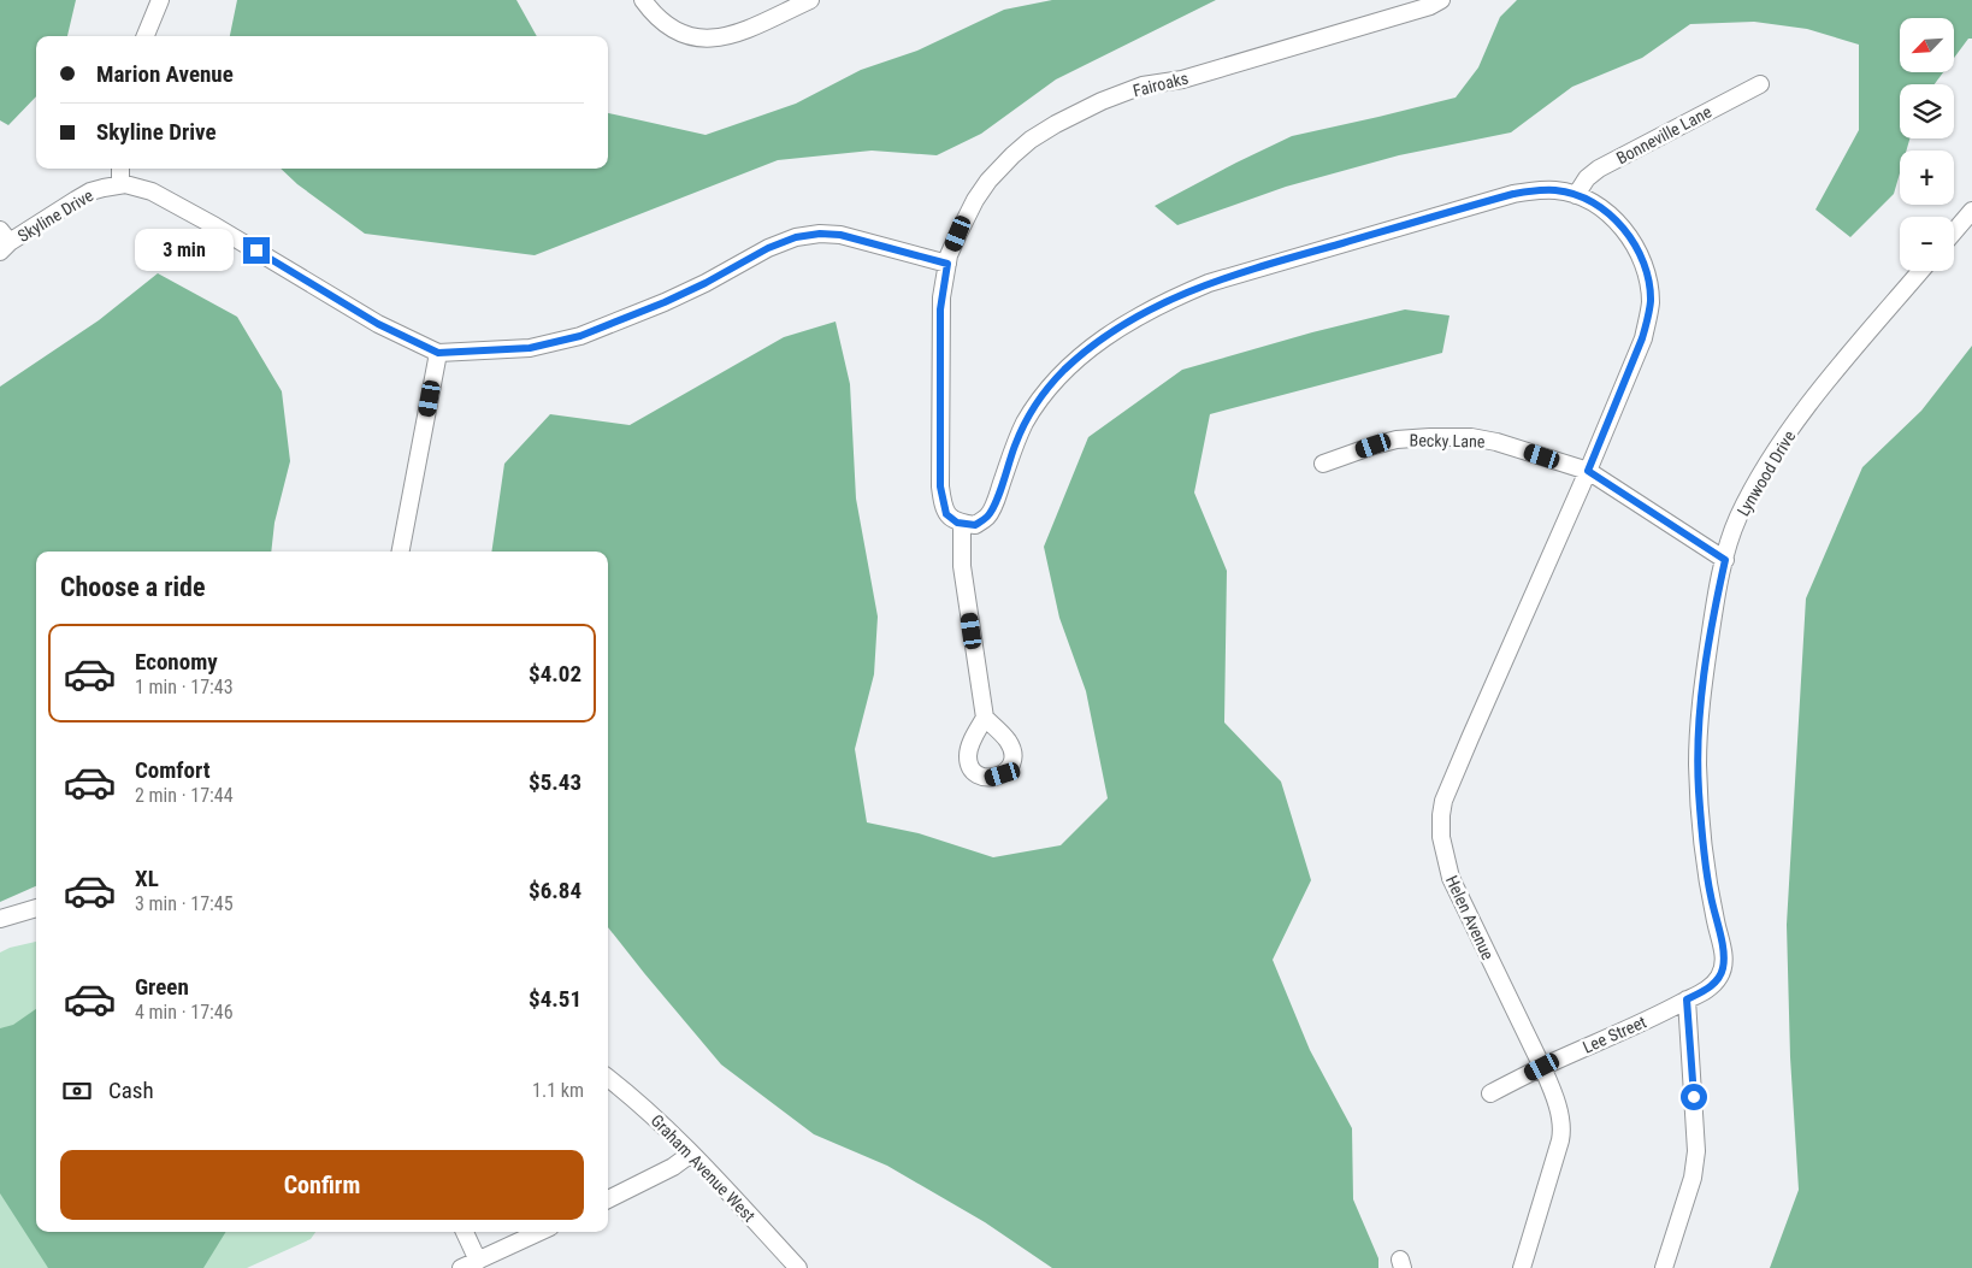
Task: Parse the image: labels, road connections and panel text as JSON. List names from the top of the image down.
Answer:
{
  "streets": {
    "street": [
      "Fairoaks",
      "Bonneville Lane",
      "Skyline Drive",
      "Becky Lane",
      "Lynwood Drive",
      "Helen Avenue",
      "Lee Street",
      "Graham Avenue West"
    ]
  },
  "crossings": [
    ["Fairoaks", "Skyline Drive"],
    ["Becky Lane", "Lynwood Drive"],
    ["Becky Lane", "Helen Avenue"],
    ["Lynwood Drive", "Lee Street"],
    ["Helen Avenue", "Lee Street"]
  ],
  "north": "bottom left",
  "page": {
    "map_buttons": ["+", "−"],
    "banner": ["Marion Avenue", "Skyline Drive"],
    "bubble": "3 min",
    "heading": "Choose a ride",
    "list": [
      {
        "name": "Economy",
        "note": "1 min · 17:43",
        "value": "$4.02"
      },
      {
        "name": "Comfort",
        "note": "2 min · 17:44",
        "value": "$5.43"
      },
      {
        "name": "XL",
        "note": "3 min · 17:45",
        "value": "$6.84"
      },
      {
        "name": "Green",
        "note": "4 min · 17:46",
        "value": "$4.51"
      }
    ],
    "pay": ["Cash", "1.1 km"],
    "buttons": "Confirm"
  }
}
